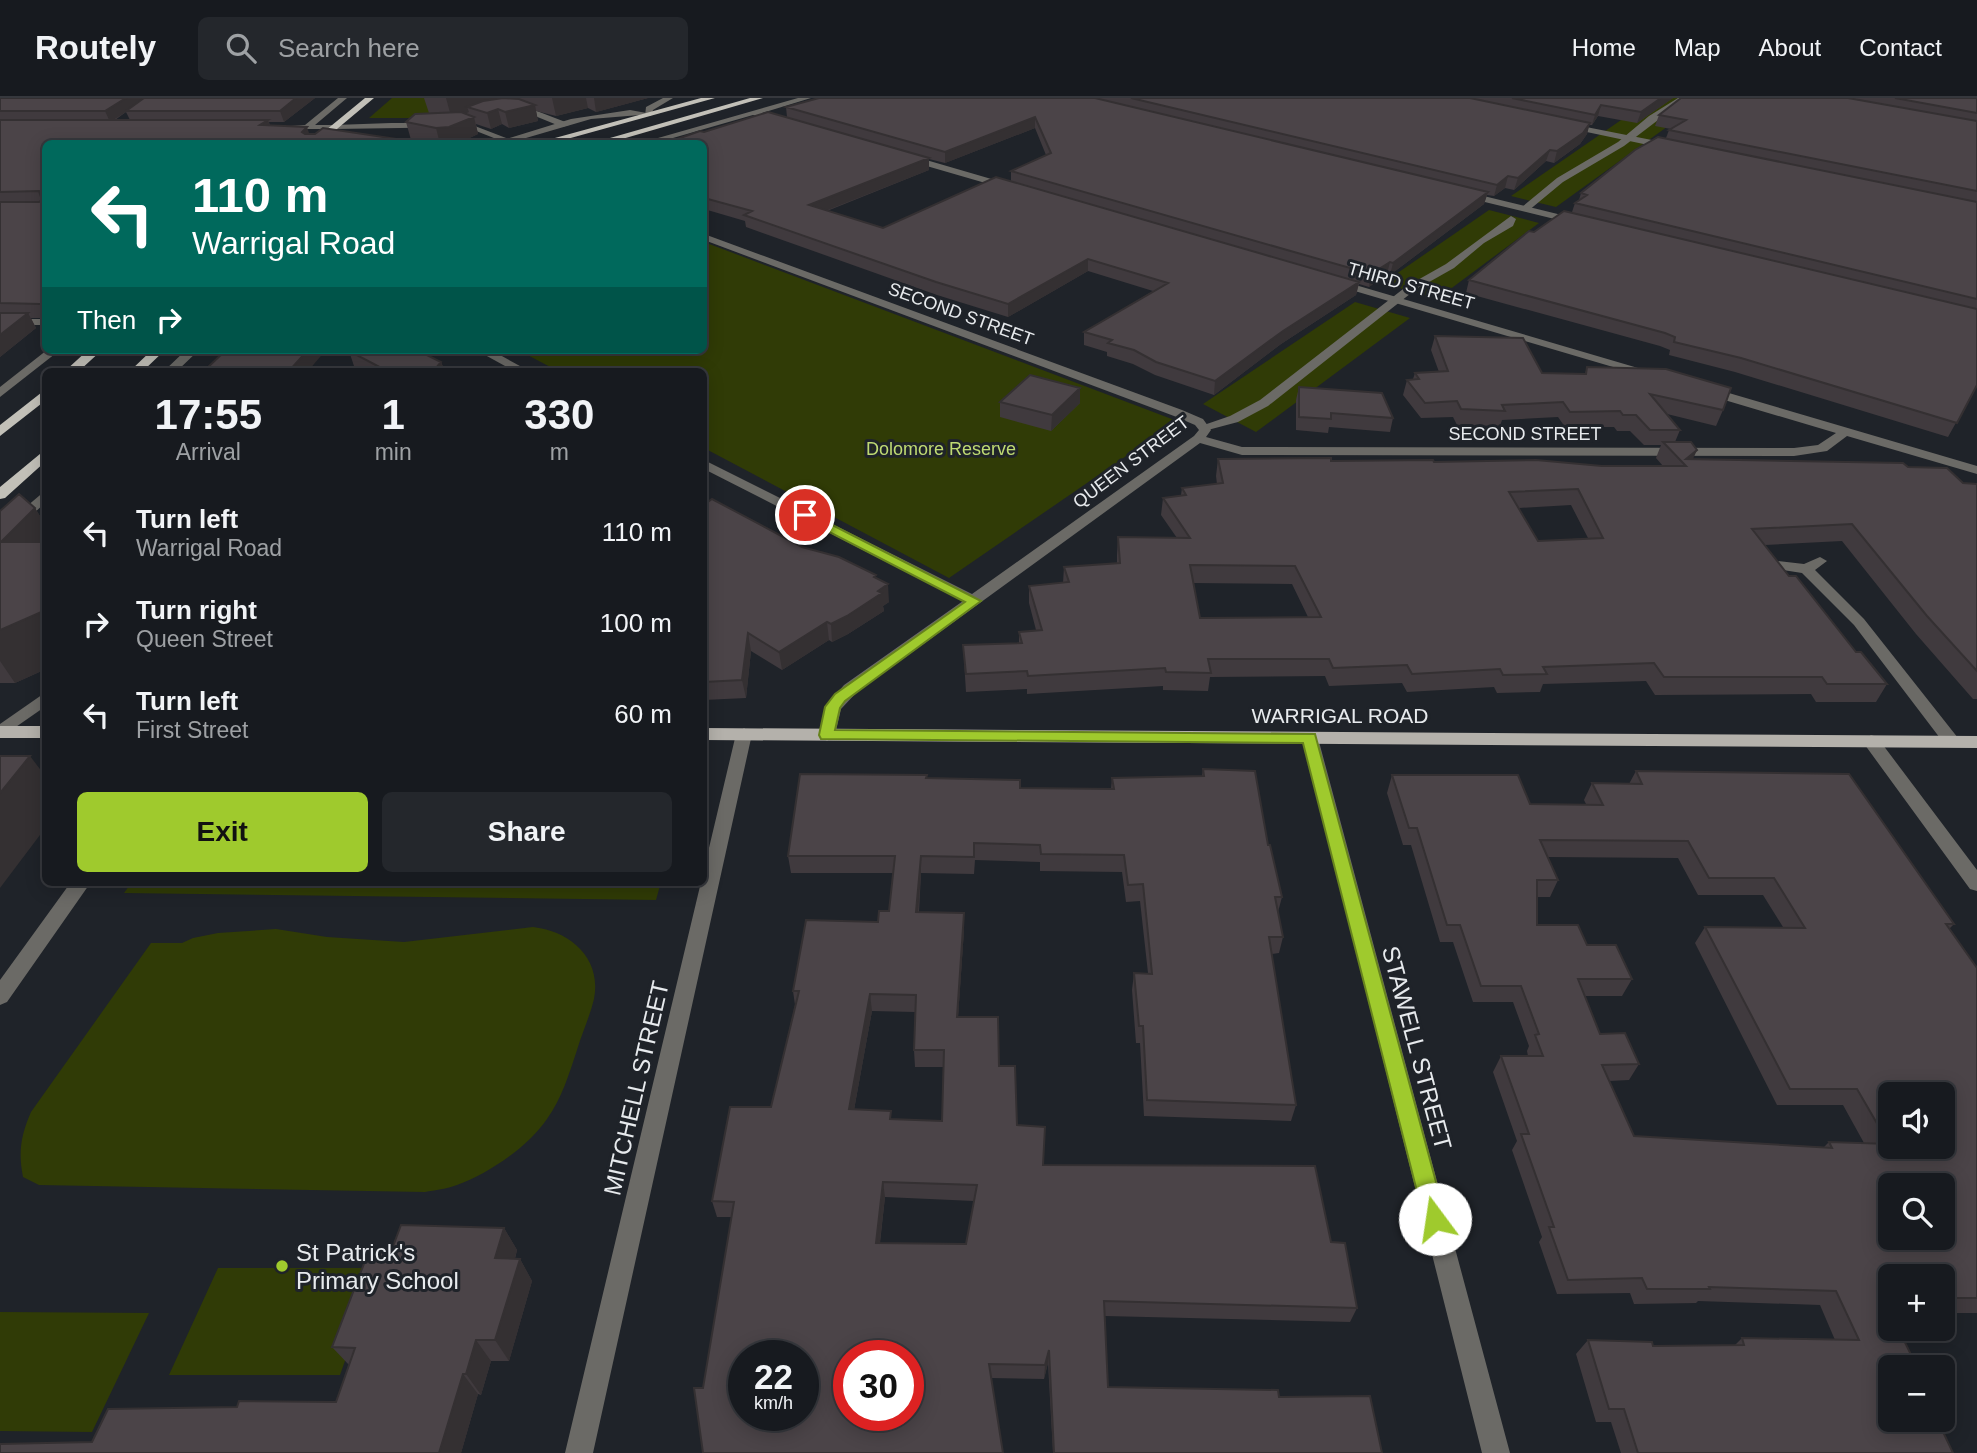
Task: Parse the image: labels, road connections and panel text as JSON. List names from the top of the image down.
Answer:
{
  "streets": {
    "main road": ["WARRIGAL ROAD"],
    "street": [
      "THIRD STREET",
      "SECOND STREET",
      "QUEEN STREET",
      "STAWELL STREET",
      "MITCHELL STREET"
    ]
  },
  "crossings": [
    ["THIRD STREET", "QUEEN STREET"],
    ["SECOND STREET", "QUEEN STREET"],
    ["QUEEN STREET", "WARRIGAL ROAD"],
    ["WARRIGAL ROAD", "STAWELL STREET"],
    ["WARRIGAL ROAD", "MITCHELL STREET"]
  ],
  "parks": ["Dolomore Reserve"],
  "places": ["St Patrick's Primary School"],
  "page": {
    "header": "Routely",
    "search": "Search here",
    "nav": [
      "Home",
      "Map",
      "About",
      "Contact"
    ],
    "turn": ["110 m", "Warrigal Road"],
    "then": "Then",
    "eta": [
      "17:55",
      "Arrival",
      "1",
      "min",
      "330",
      "m"
    ],
    "list": [
      {
        "name": "Turn left",
        "note": "Warrigal Road",
        "value": "110 m"
      },
      {
        "name": "Turn right",
        "note": "Queen Street",
        "value": "100 m"
      },
      {
        "name": "Turn left",
        "note": "First Street",
        "value": "60 m"
      }
    ],
    "buttons": ["Exit", "Share"],
    "map_buttons": ["+", "−"],
    "speed": "22 km/h",
    "limit": "30"
  }
}
